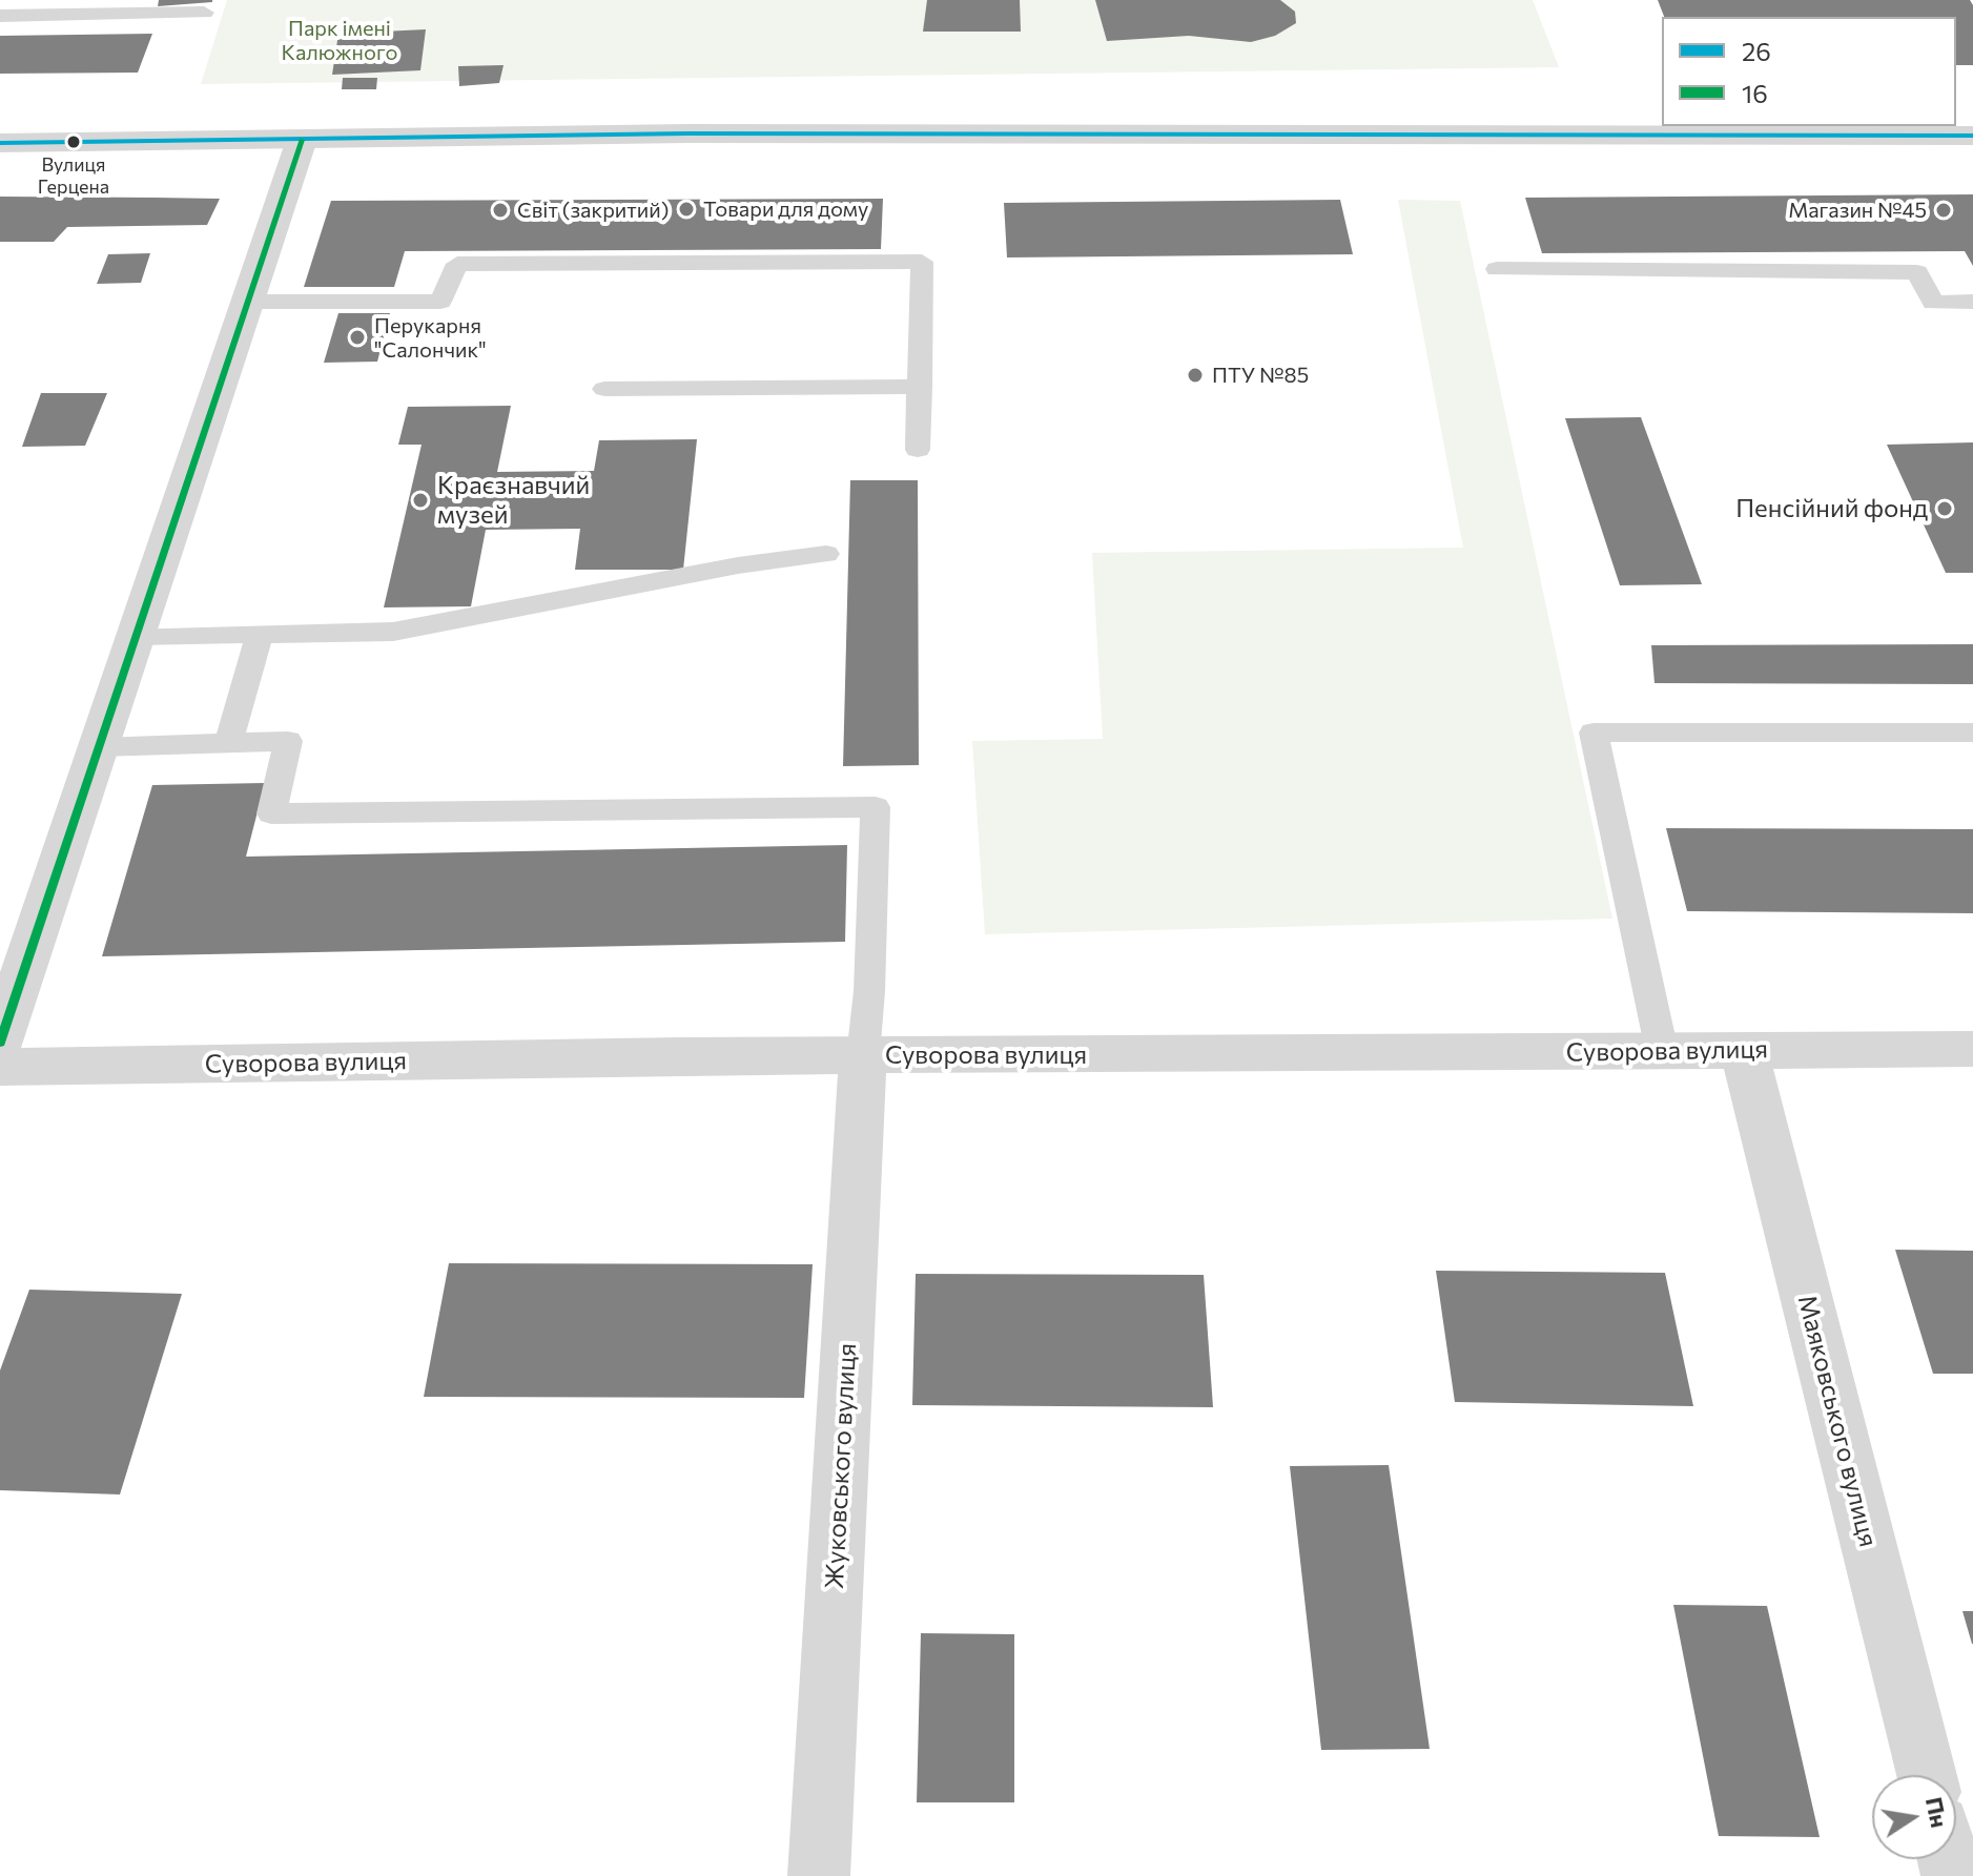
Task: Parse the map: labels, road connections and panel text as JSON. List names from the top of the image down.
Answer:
{
  "streets": {
    "street": ["Суворова вулиця", "Маяковського вулиця", "Жуковського вулиця"]
  },
  "crossings": [
    ["Суворова вулиця", "Маяковського вулиця"],
    ["Суворова вулиця", "Жуковського вулиця"]
  ],
  "parks": ["Парк імені Калюжного"],
  "places": [
    "Вулиця Герцена",
    "Товари для дому",
    "Світ (закритий)",
    "Магазин №45",
    "Перукарня \"Салончик\"",
    "ПТУ №85",
    "Краєзнавчий музей",
    "Пенсійний фонд"
  ],
  "lines": ["transit line 26", "transit line 16"],
  "legend": ["26", "16"],
  "north": "right"
}
